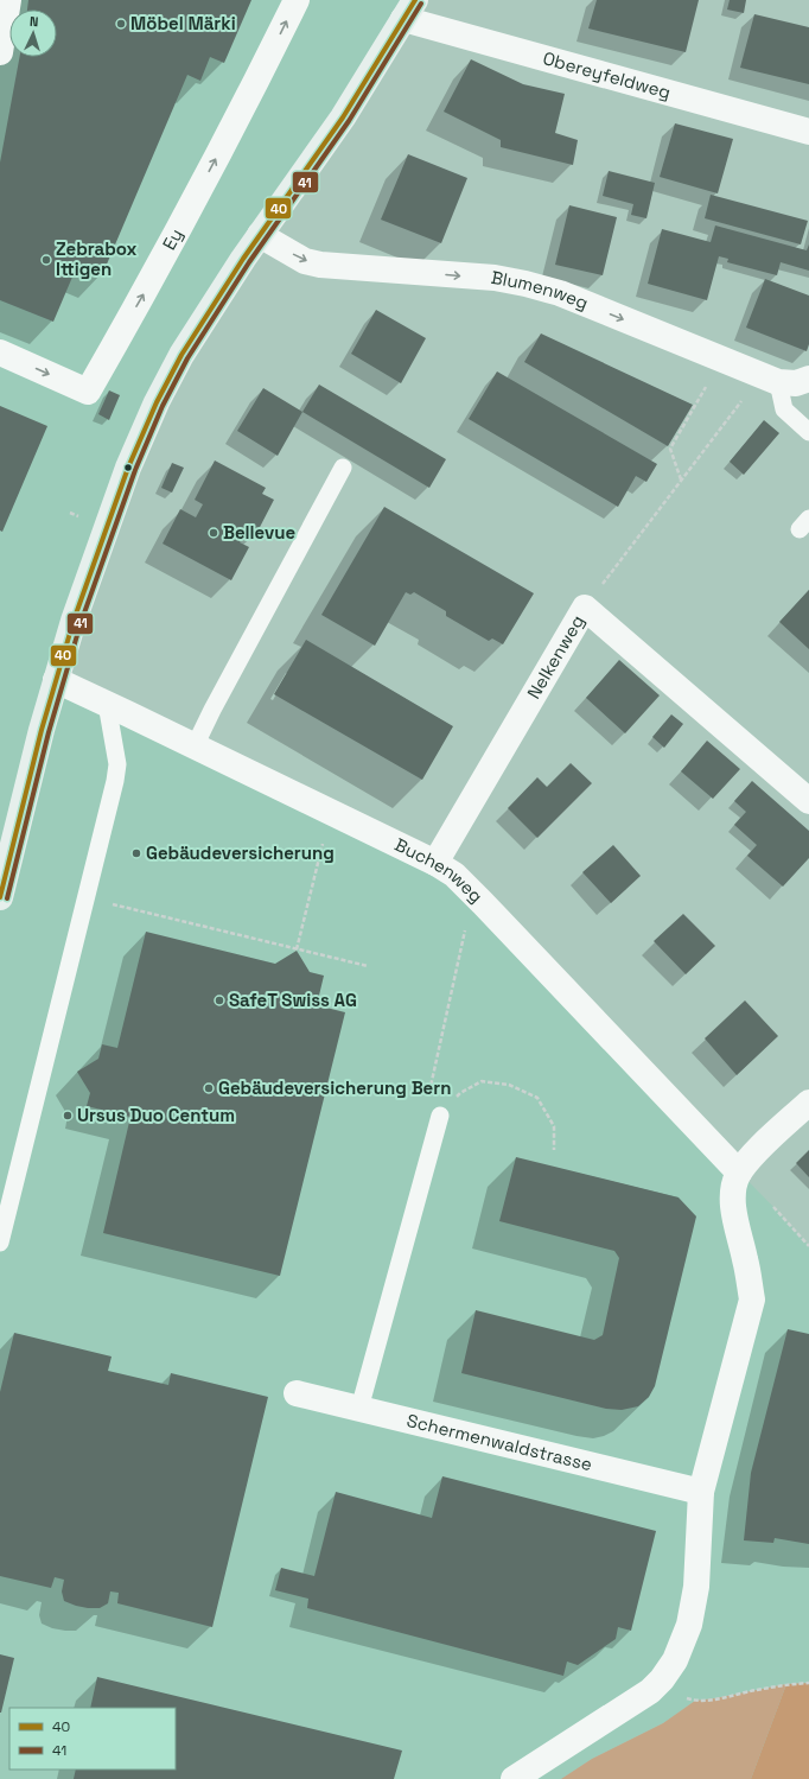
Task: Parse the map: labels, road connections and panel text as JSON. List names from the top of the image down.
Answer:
{
  "streets": {
    "street": [
      "Obereyfeldweg",
      "Ey",
      "Blumenweg",
      "Nelkenweg",
      "Buchenweg",
      "Schermenwaldstrasse"
    ]
  },
  "crossings": [
    ["Nelkenweg", "Buchenweg"]
  ],
  "one_way": ["Ey", "Blumenweg"],
  "places": [
    "Möbel Märki",
    "Zebrabox Ittigen",
    "Bellevue",
    "Gebäudeversicherung",
    "SafeT Swiss AG",
    "Gebäudeversicherung Bern",
    "Ursus Duo Centum"
  ],
  "lines": ["transit line 40", "transit line 41"],
  "legend": ["40", "41"],
  "north": "top"
}
